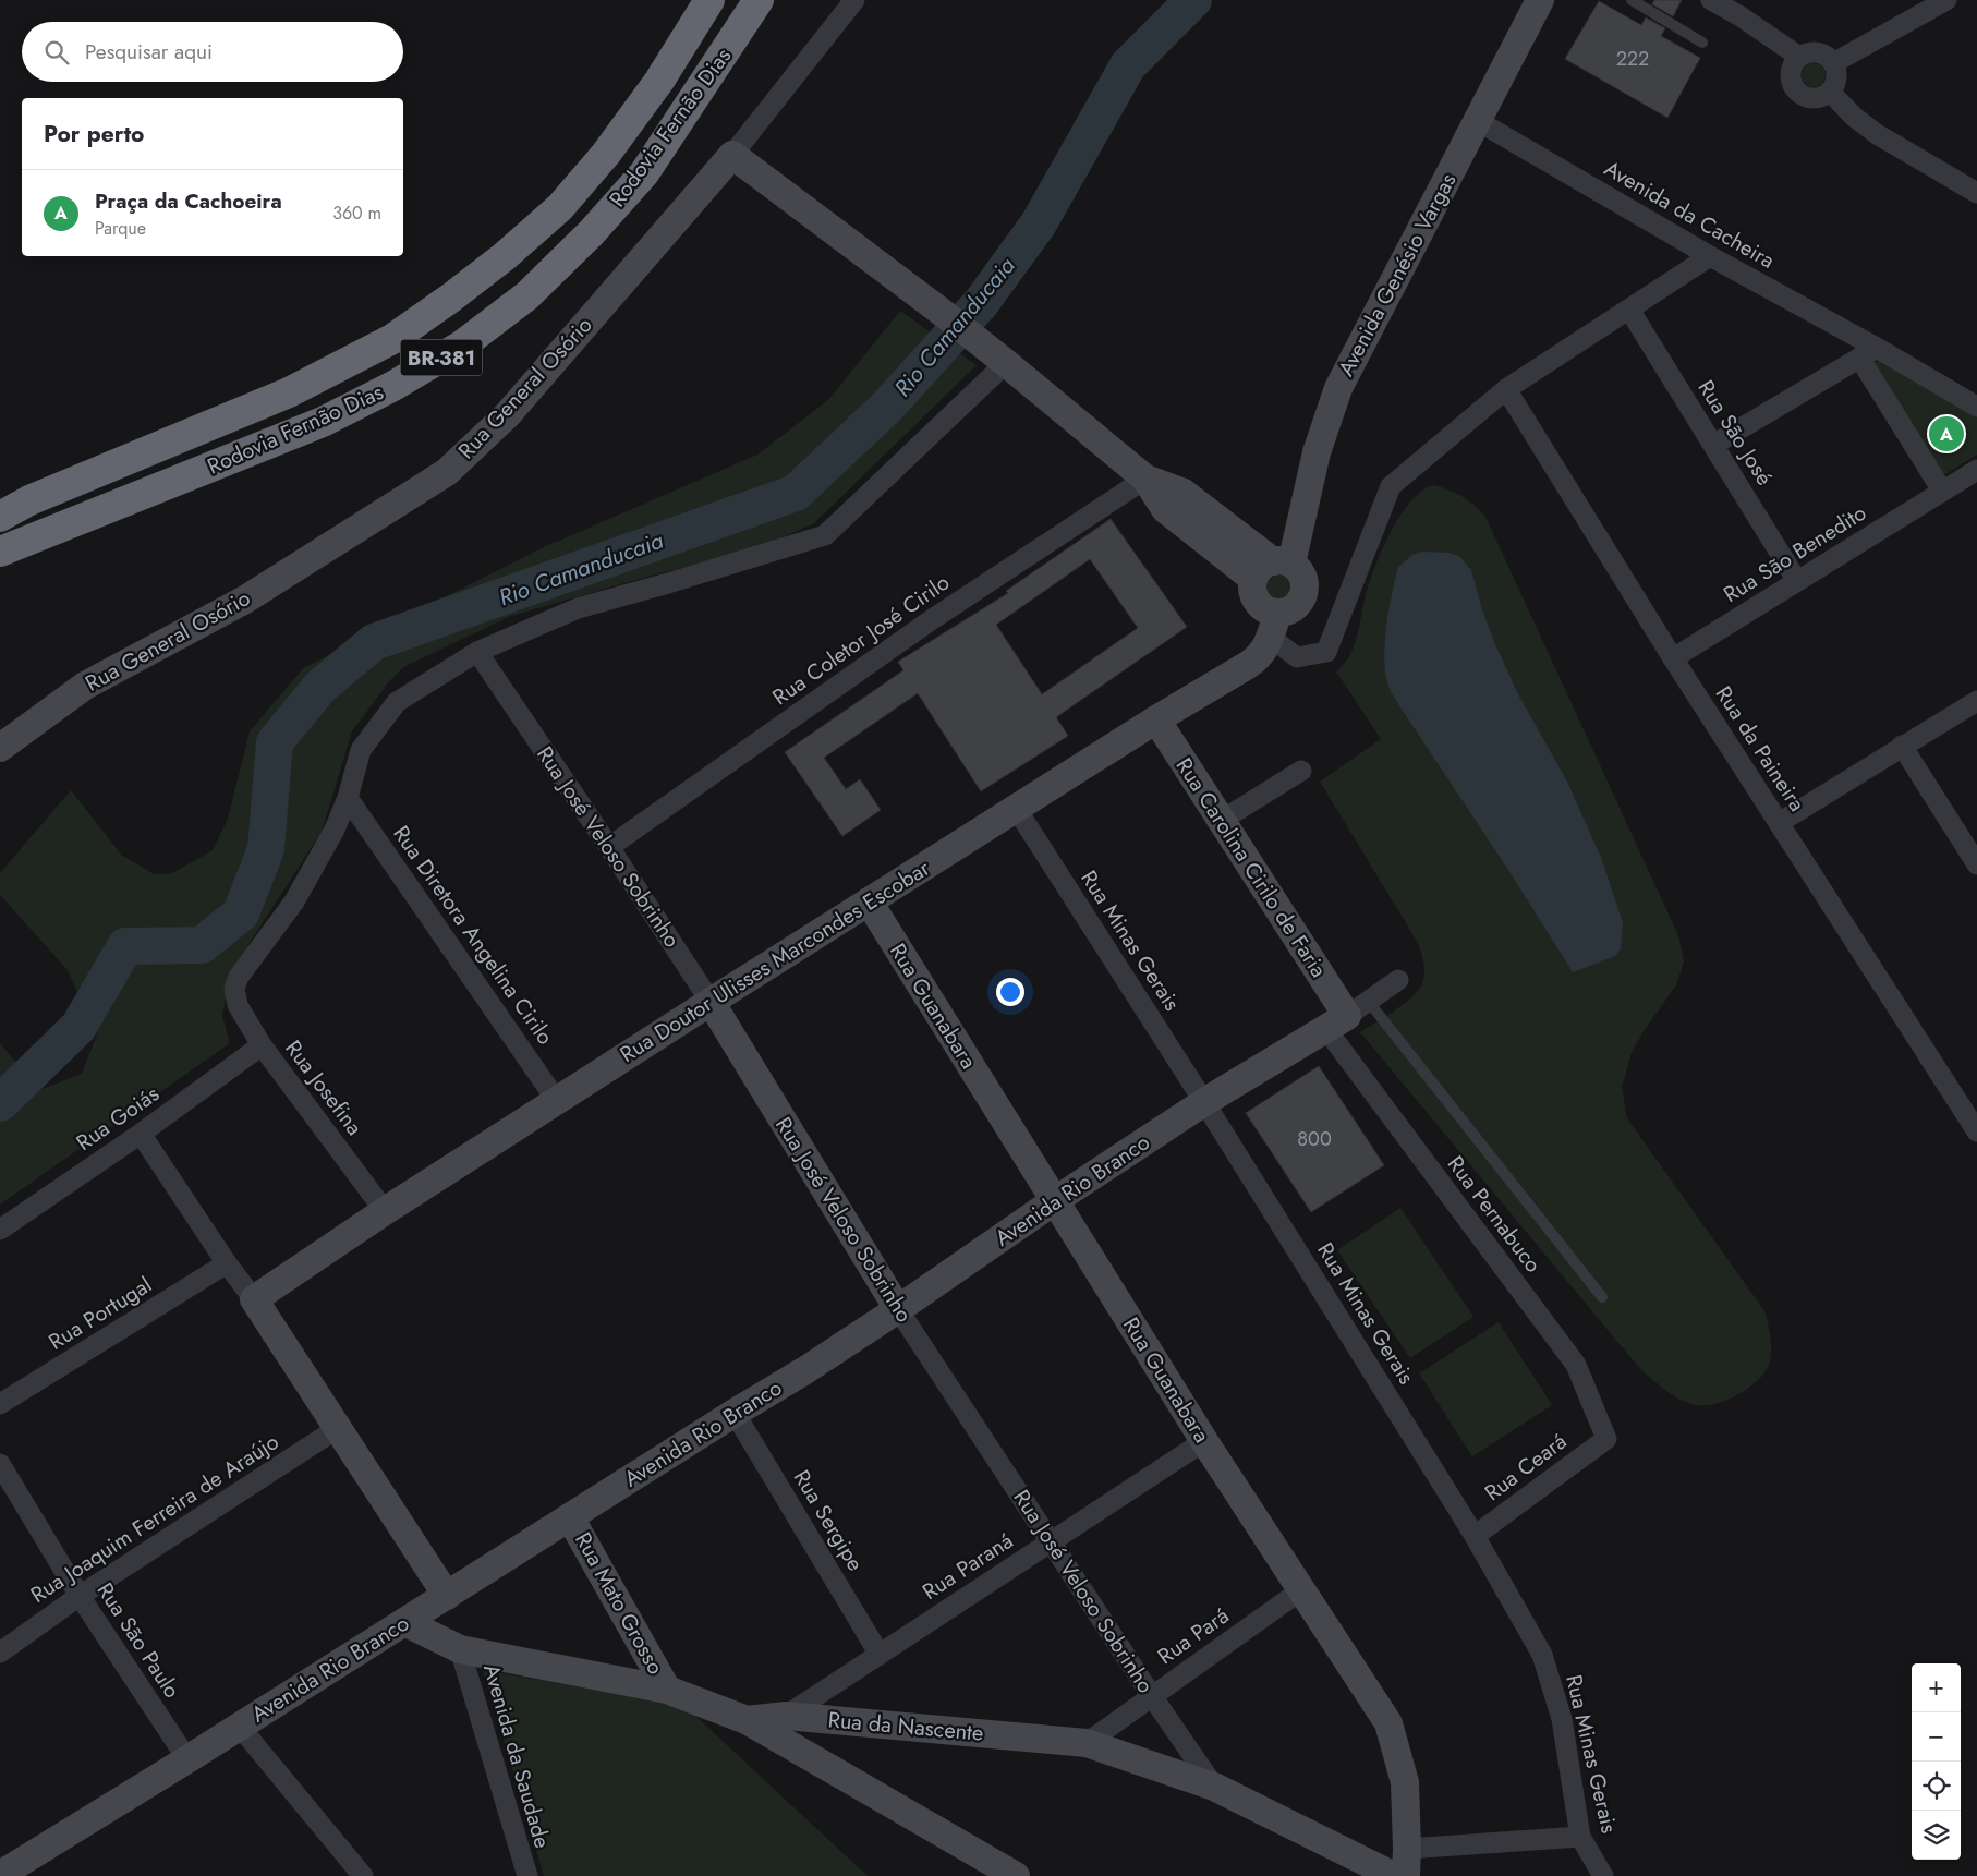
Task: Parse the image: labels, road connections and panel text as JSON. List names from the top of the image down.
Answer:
{
  "streets": {
    "highway": ["Rodovia Fernão Dias", "BR-381"],
    "street": [
      "Avenida da Cacheira",
      "Avenida Genésio Vargas",
      "Rua General Osório",
      "Rua São José",
      "Rua São Benedito",
      "Rua Coletor José Cirilo",
      "Rua da Paineira",
      "Rua José Veloso Sobrinho",
      "Rua Carolina Cirilo de Faria",
      "Rua Diretora Angelina Cirilo",
      "Rua Minas Gerais",
      "Rua Doutor Ulisses Marcondes Escobar",
      "Rua Guanabara",
      "Rua Josefina",
      "Rua Goiás",
      "Avenida Rio Branco",
      "Rua Pernabuco",
      "Rua Portugal",
      "Rua Ceará",
      "Rua Joaquim Ferreira de Araújo",
      "Rua Sergipe",
      "Rua Paraná",
      "Rua Mato Grosso",
      "Rua Pará",
      "Rua São Paulo",
      "Rua da Nascente",
      "Avenida da Saudade"
    ]
  },
  "crossings": [
    ["Avenida da Cacheira", "Avenida Genésio Vargas"],
    ["Rua São José", "Rua São Benedito"],
    ["Rua São Benedito", "Rua da Paineira"],
    ["Rua Coletor José Cirilo", "Rua José Veloso Sobrinho"],
    ["Rua José Veloso Sobrinho", "Rua Doutor Ulisses Marcondes Escobar"],
    ["Rua José Veloso Sobrinho", "Avenida Rio Branco"],
    ["Rua José Veloso Sobrinho", "Rua Paraná"],
    ["Rua José Veloso Sobrinho", "Rua Pará"],
    ["Rua José Veloso Sobrinho", "Rua da Nascente"],
    ["Rua Carolina Cirilo de Faria", "Rua Doutor Ulisses Marcondes Escobar"],
    ["Rua Carolina Cirilo de Faria", "Avenida Rio Branco"],
    ["Rua Carolina Cirilo de Faria", "Rua Pernabuco"],
    ["Rua Diretora Angelina Cirilo", "Rua Doutor Ulisses Marcondes Escobar"],
    ["Rua Diretora Angelina Cirilo", "Rua Josefina"],
    ["Rua Minas Gerais", "Rua Doutor Ulisses Marcondes Escobar"],
    ["Rua Minas Gerais", "Avenida Rio Branco"],
    ["Rua Minas Gerais", "Rua Ceará"],
    ["Rua Doutor Ulisses Marcondes Escobar", "Rua Guanabara"],
    ["Rua Doutor Ulisses Marcondes Escobar", "Rua Josefina"],
    ["Rua Guanabara", "Avenida Rio Branco"],
    ["Rua Guanabara", "Rua Paraná"],
    ["Rua Guanabara", "Rua Pará"],
    ["Rua Josefina", "Rua Goiás"],
    ["Avenida Rio Branco", "Rua Pernabuco"],
    ["Avenida Rio Branco", "Rua Sergipe"],
    ["Avenida Rio Branco", "Rua Mato Grosso"],
    ["Avenida Rio Branco", "Rua São Paulo"],
    ["Avenida Rio Branco", "Rua da Nascente"],
    ["Rua Pernabuco", "Rua Ceará"],
    ["Rua Joaquim Ferreira de Araújo", "Rua São Paulo"],
    ["Rua Sergipe", "Rua Paraná"],
    ["Rua Paraná", "Rua da Nascente"],
    ["Rua Mato Grosso", "Rua da Nascente"],
    ["Rua Pará", "Rua da Nascente"],
    ["Rua da Nascente", "Avenida da Saudade"]
  ],
  "water": ["Rio Camanducaia"],
  "house_numbers": ["222", "800"],
  "page": {
    "search": "Pesquisar aqui",
    "heading": "Por perto",
    "list": [
      {
        "mark": "A",
        "name": "Praça da Cachoeira",
        "note": "Parque",
        "value": "360 m"
      }
    ],
    "pins": "A",
    "map_buttons": ["+", "−"]
  }
}
